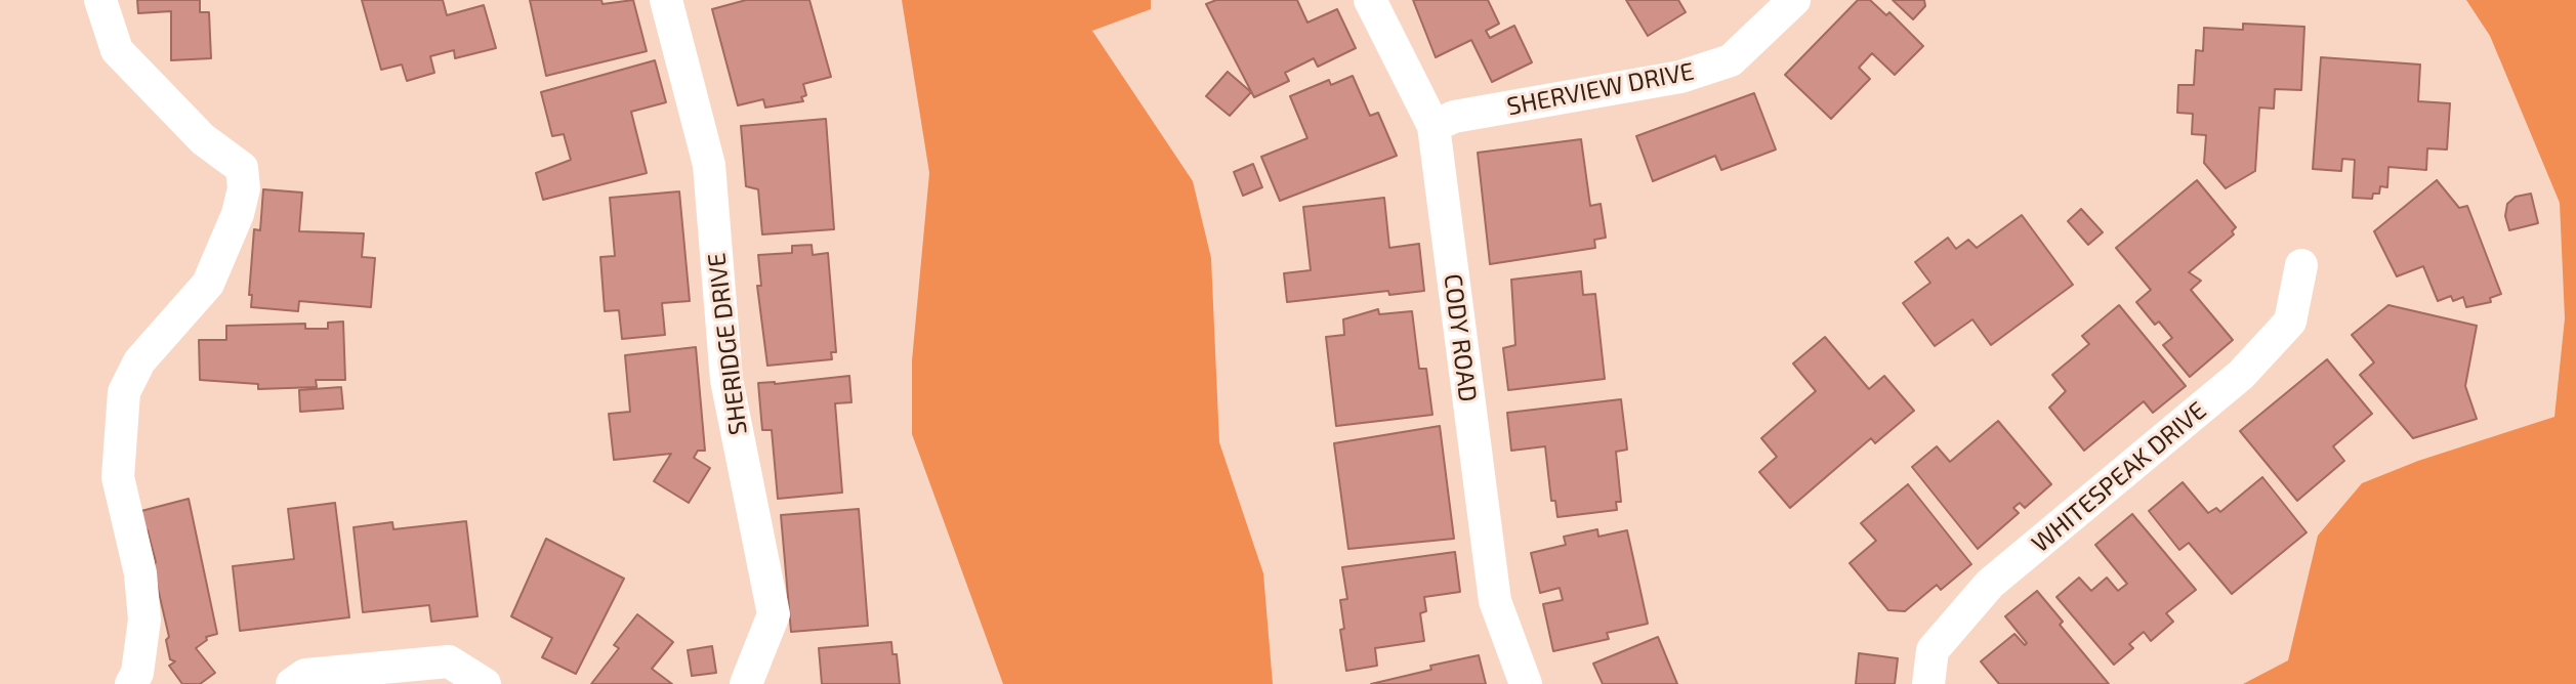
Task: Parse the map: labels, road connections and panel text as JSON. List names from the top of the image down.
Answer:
{
  "streets": {
    "street": [
      "SHERVIEW DRIVE",
      "CODY ROAD",
      "SHERIDGE DRIVE",
      "WHITESPEAK DRIVE"
    ]
  },
  "crossings": [
    ["SHERVIEW DRIVE", "CODY ROAD"]
  ]
}
